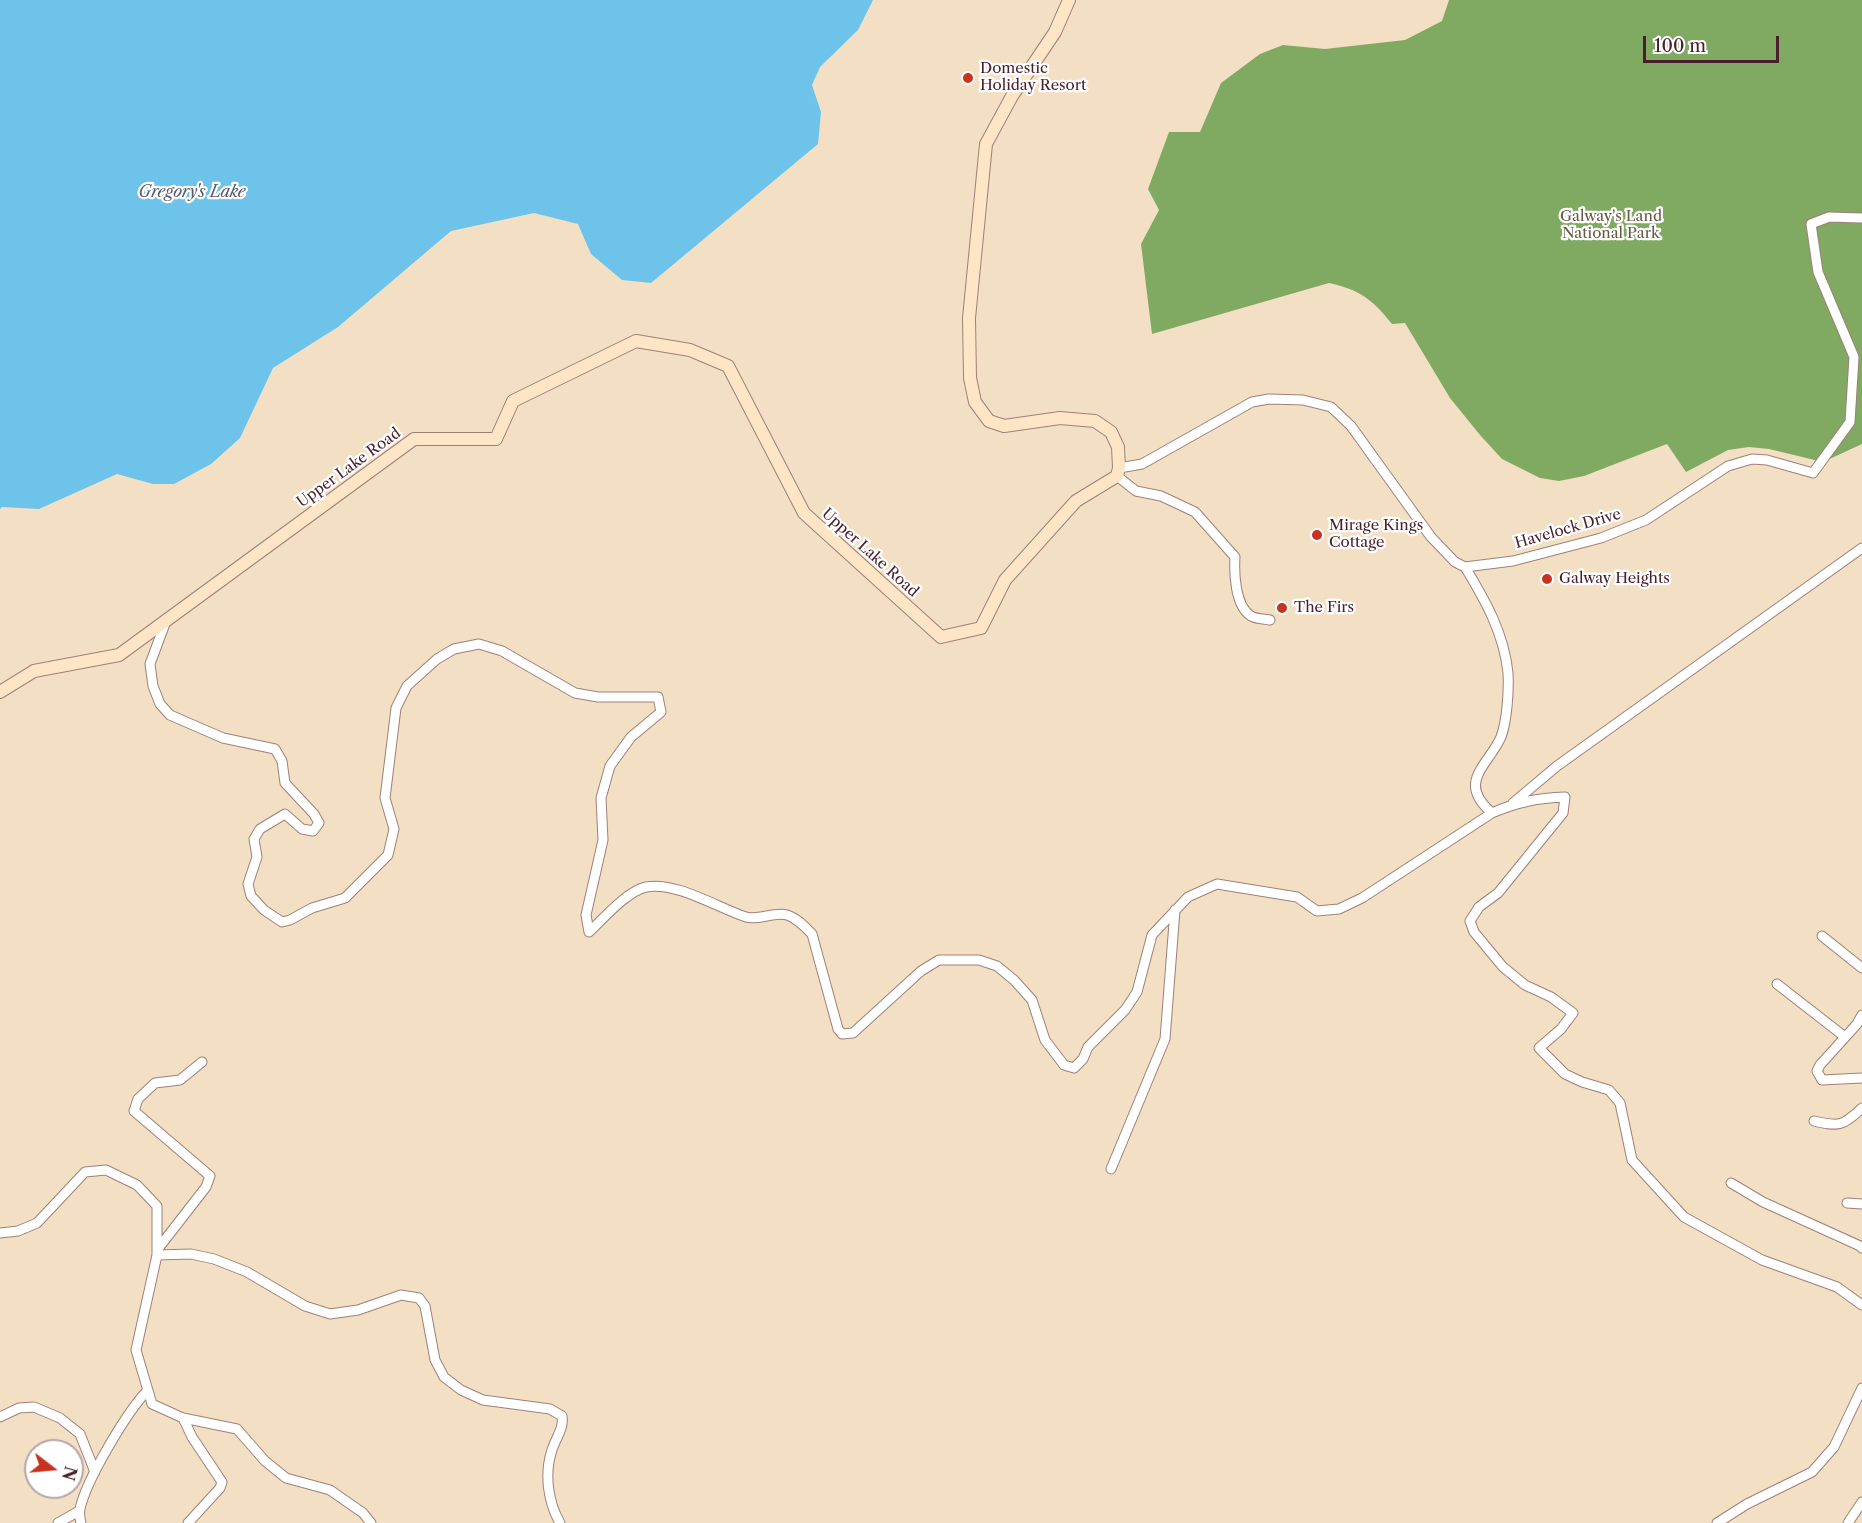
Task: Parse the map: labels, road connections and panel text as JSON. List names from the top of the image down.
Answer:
{
  "streets": {
    "street": ["Upper Lake Road", "Havelock Drive"]
  },
  "water": ["Gregory's Lake"],
  "parks": ["Galway's Land National Park"],
  "places": [
    "Domestic Holiday Resort",
    "Mirage Kings Cottage",
    "Galway Heights",
    "The Firs"
  ],
  "scale_bar": "100 m",
  "north": "right"
}
